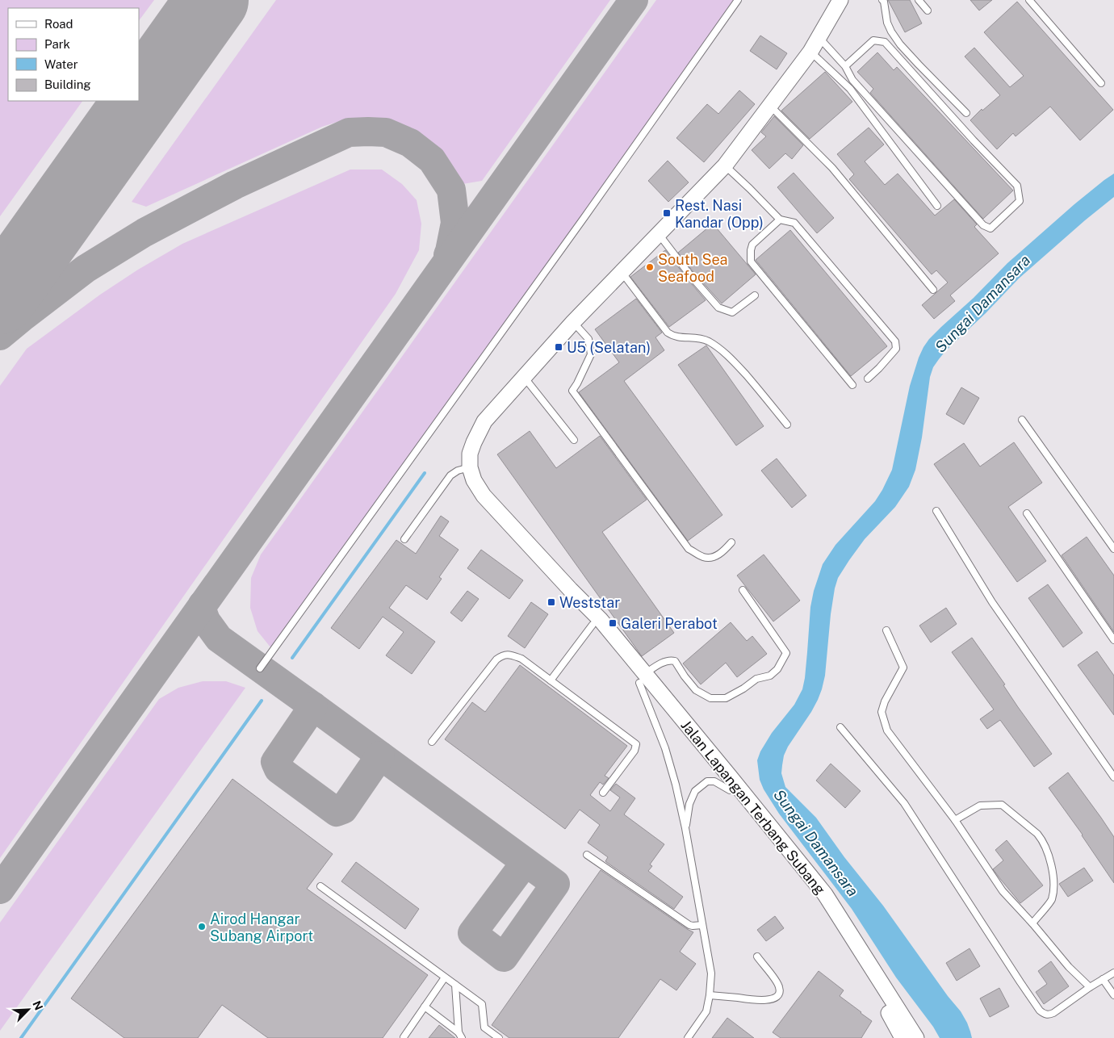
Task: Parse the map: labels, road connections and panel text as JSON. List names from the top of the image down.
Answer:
{
  "streets": {
    "street": ["Jalan Lapangan Terbang Subang"]
  },
  "water": ["Sungai Damansara"],
  "places": {
    "transit": [
      "Rest. Nasi Kandar (Opp)",
      "U5 (Selatan)",
      "Weststar",
      "Galeri Perabot"
    ],
    "other": ["South Sea Seafood", "Airod Hangar Subang Airport"]
  },
  "legend": [
    "Road",
    "Park",
    "Water",
    "Building"
  ],
  "north": "top right"
}
